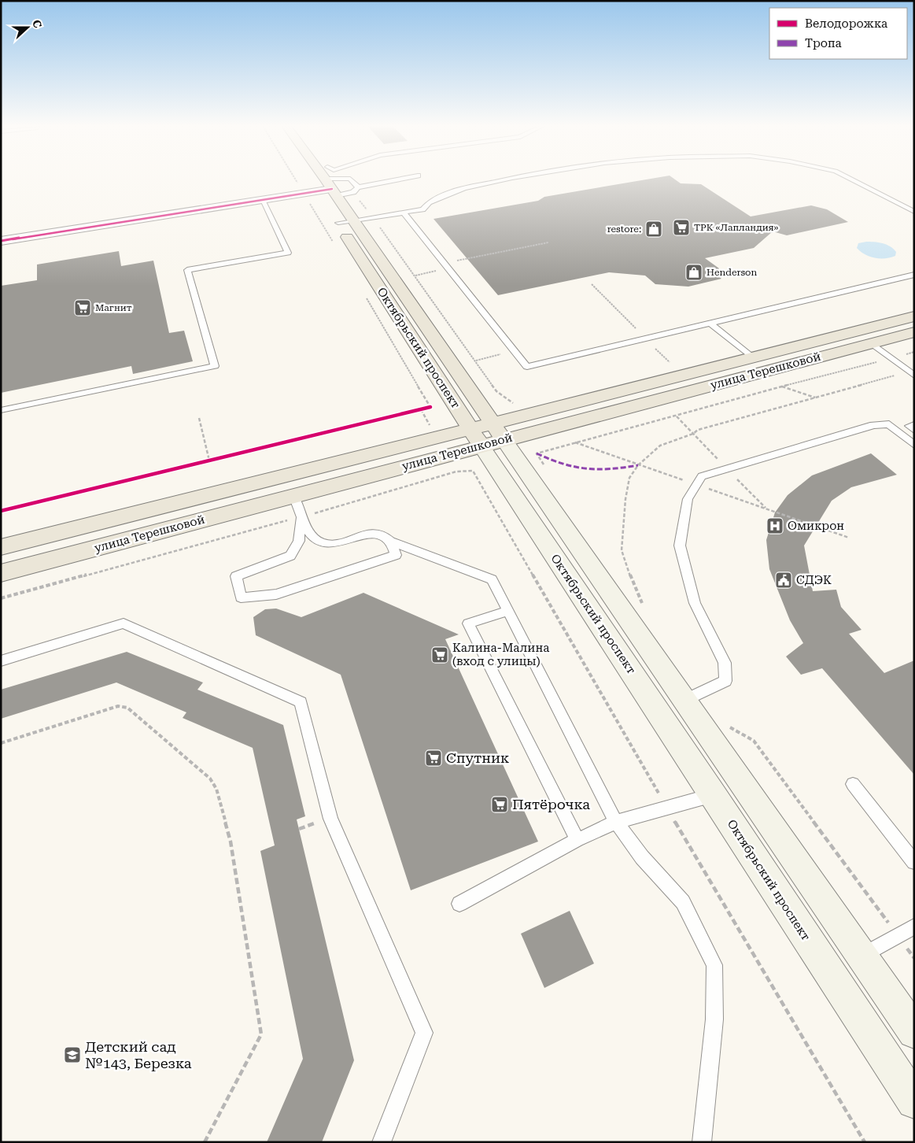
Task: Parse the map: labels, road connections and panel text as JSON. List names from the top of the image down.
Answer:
{
  "streets": {
    "main road": ["Октябрьский проспект", "улица Терешковой"]
  },
  "crossings": [
    ["Октябрьский проспект", "улица Терешковой"]
  ],
  "places": {
    "supermarket": [
      "ТРК «Лапландия»",
      "Магнит",
      "Калина-Малина (вход с улицы)",
      "Спутник",
      "Пятёрочка"
    ],
    "shop": ["restore:", "Henderson"],
    "hospital": ["Омикрон"],
    "public building": ["СДЭК"],
    "school or university": ["Детский сад №143, Березка"]
  },
  "legend": ["Велодорожка", "Тропа"],
  "north": "right"
}
